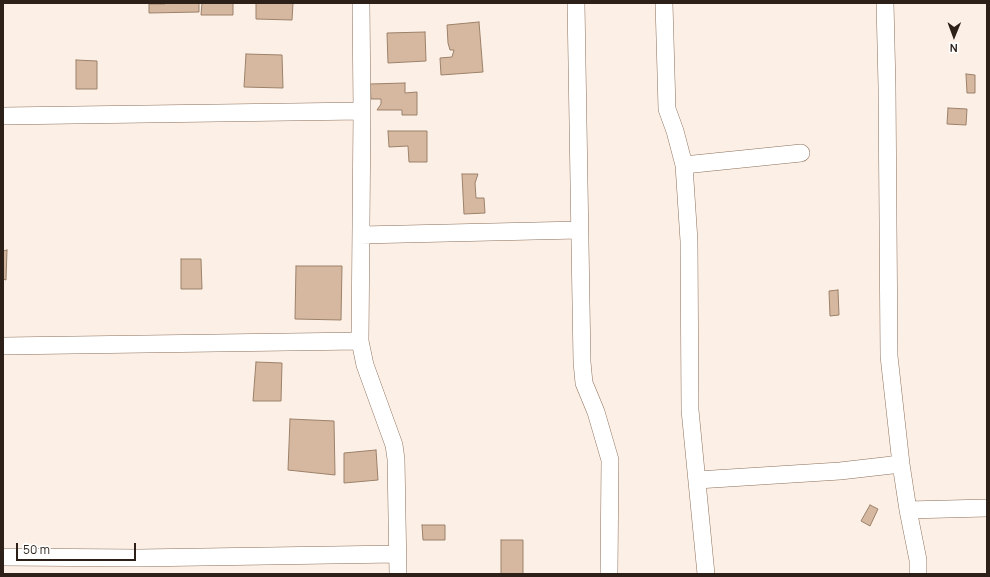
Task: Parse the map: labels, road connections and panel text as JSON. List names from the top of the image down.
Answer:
{
  "scale_bar": "50 m",
  "north": "bottom"
}
